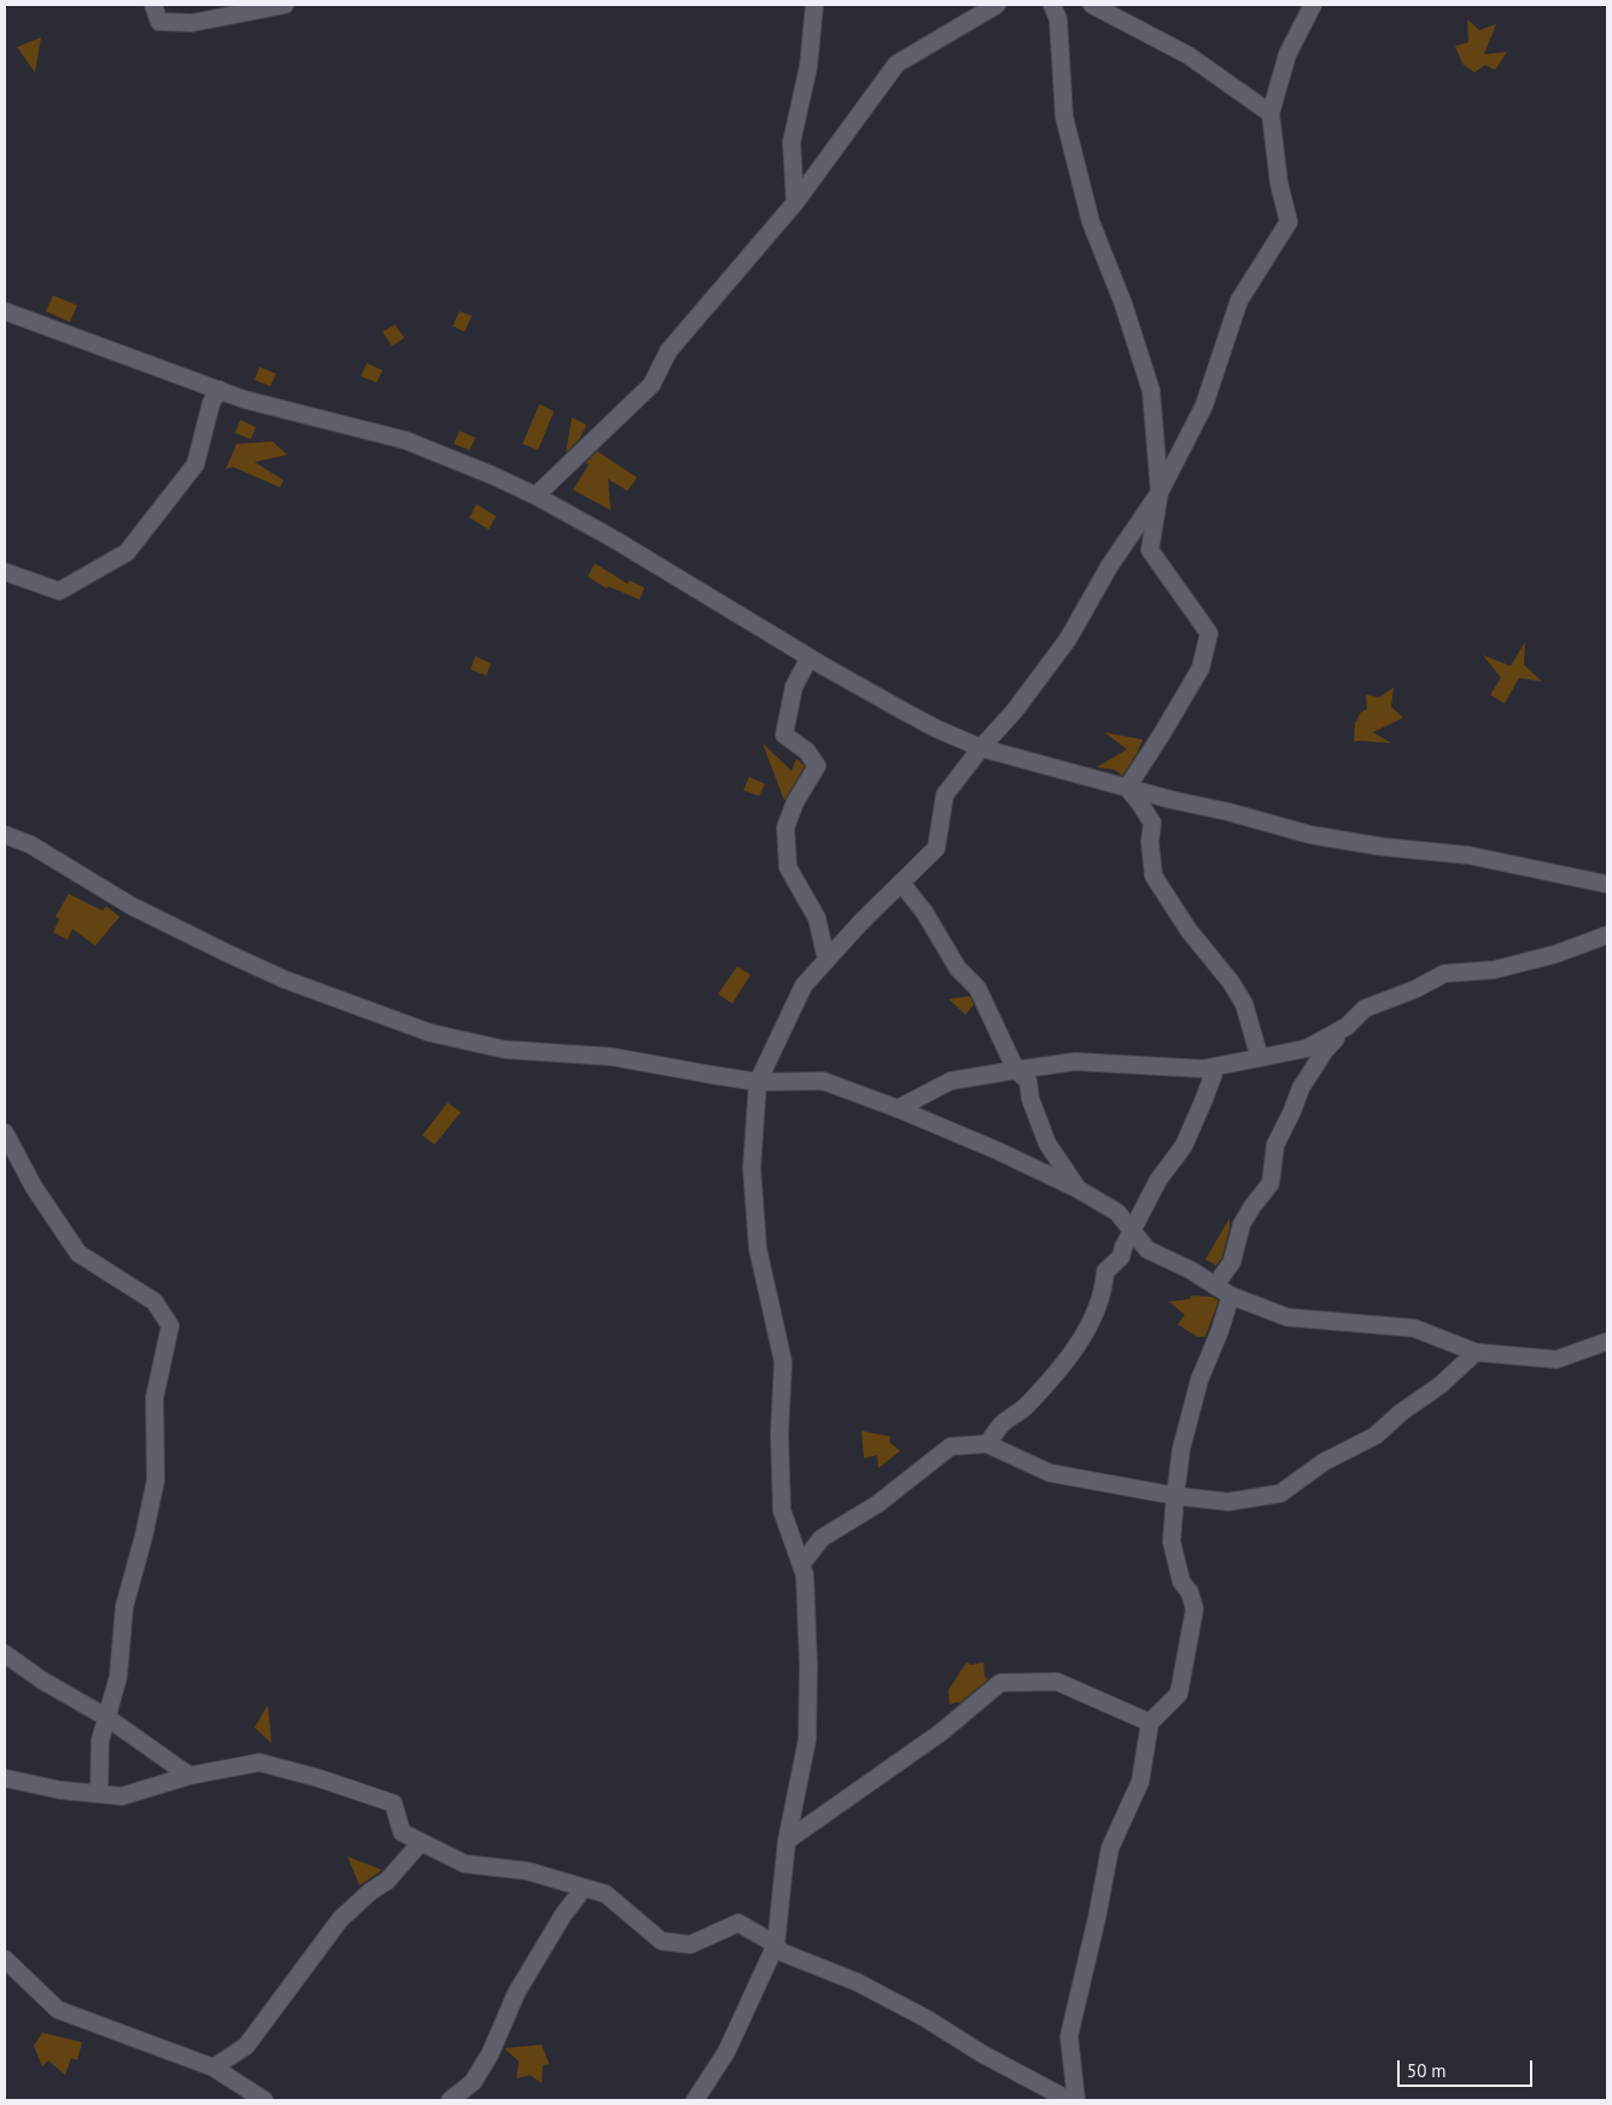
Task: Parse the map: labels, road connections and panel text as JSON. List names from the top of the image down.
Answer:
{
  "scale_bar": "50 m"
}
